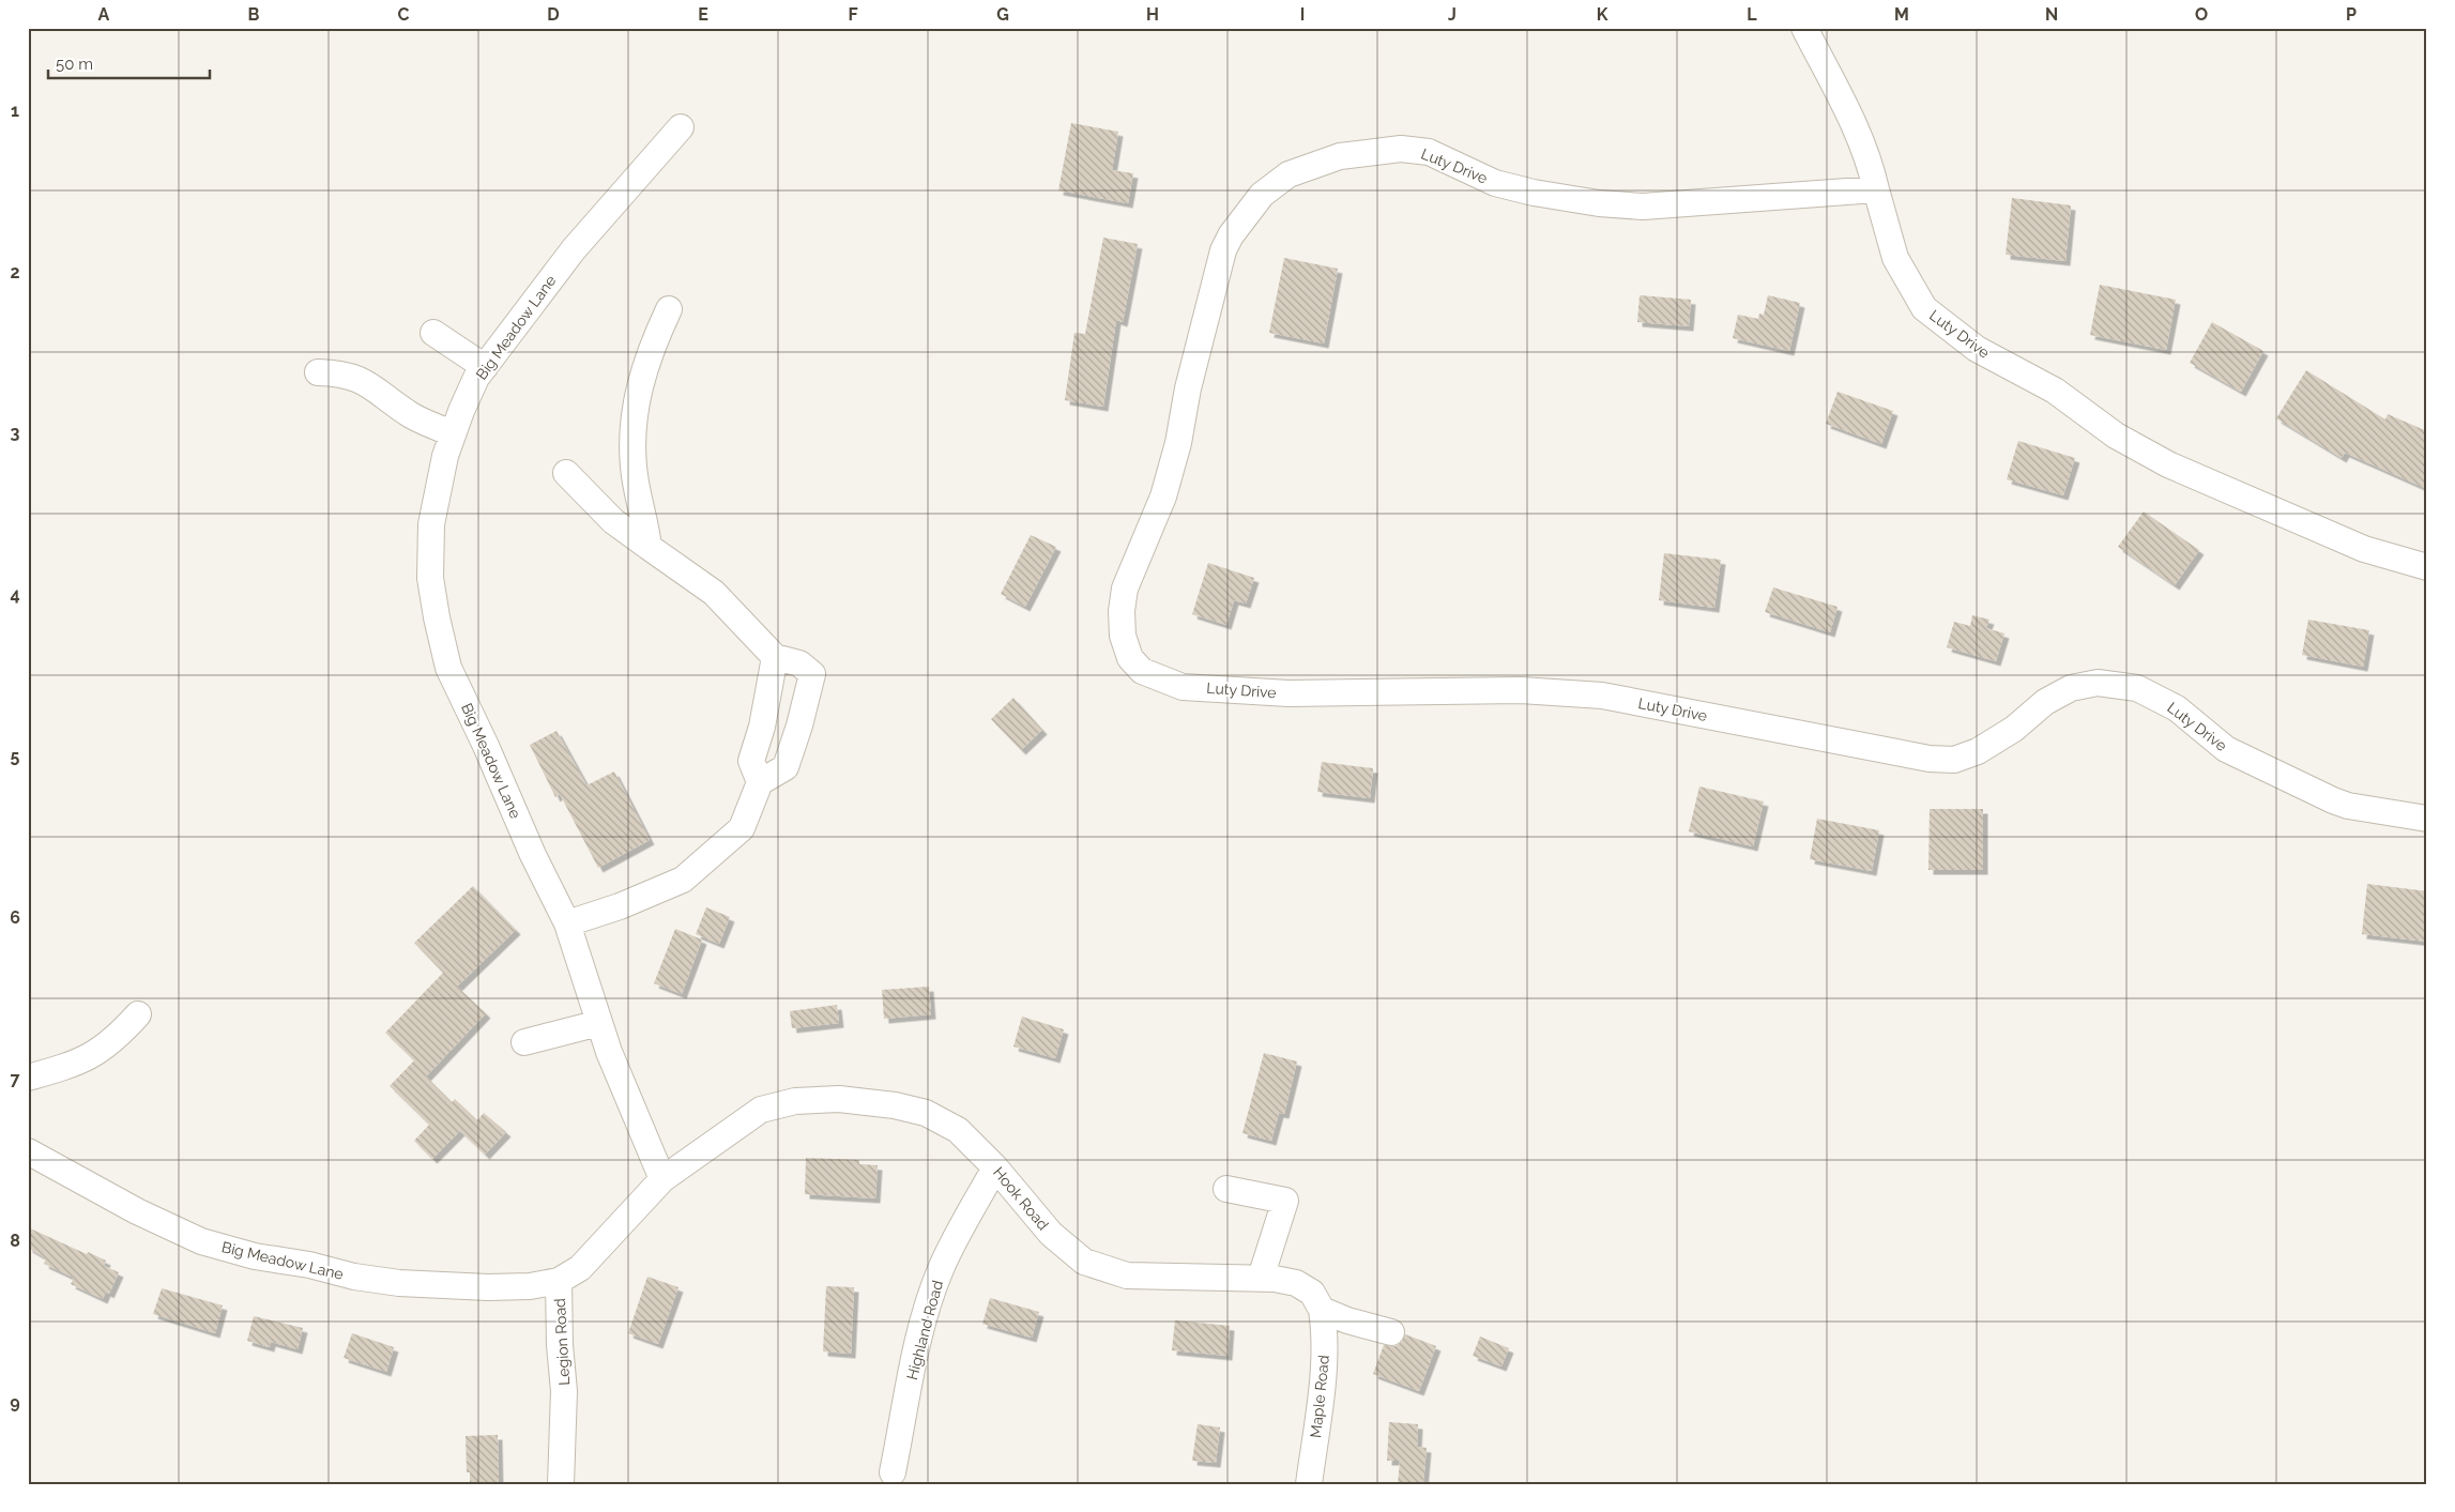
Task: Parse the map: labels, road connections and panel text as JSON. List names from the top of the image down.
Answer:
{
  "streets": {
    "street": [
      "Luty Drive",
      "Big Meadow Lane",
      "Hook Road",
      "Highland Road",
      "Legion Road",
      "Maple Road"
    ]
  },
  "crossings": [
    ["Big Meadow Lane", "Hook Road"],
    ["Big Meadow Lane", "Legion Road"],
    ["Hook Road", "Highland Road"],
    ["Hook Road", "Legion Road"],
    ["Hook Road", "Maple Road"]
  ],
  "scale_bar": "50 m",
  "grid": {
    "columns": [
      "A",
      "B",
      "C",
      "D",
      "E",
      "F",
      "G",
      "H",
      "I",
      "J",
      "K",
      "L",
      "M",
      "N",
      "O",
      "P"
    ],
    "rows": [
      "1",
      "2",
      "3",
      "4",
      "5",
      "6",
      "7",
      "8",
      "9"
    ]
  }
}
